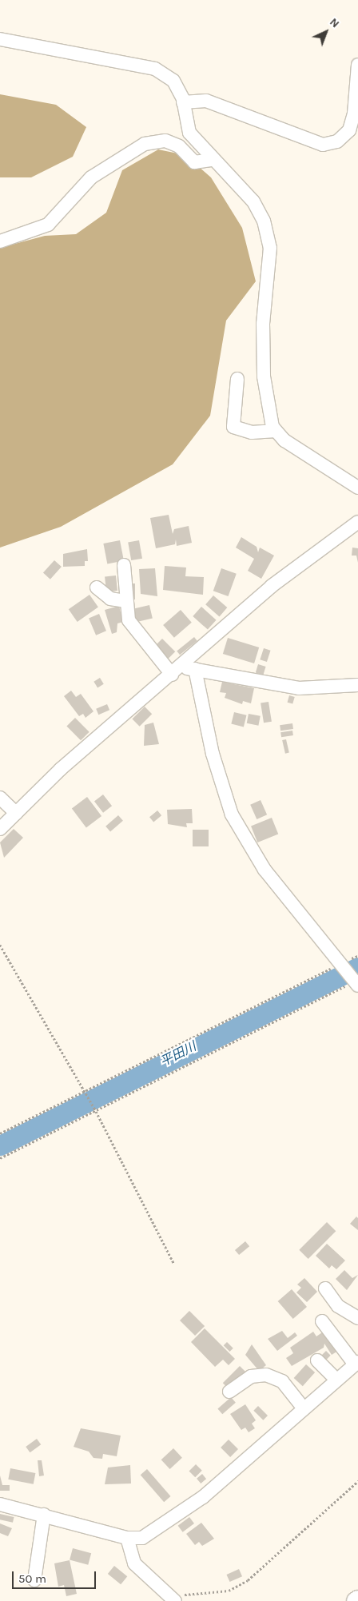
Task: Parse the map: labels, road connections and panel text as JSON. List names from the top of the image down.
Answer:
{
  "water": ["平田川"],
  "scale_bar": "50 m",
  "north": "top right"
}
